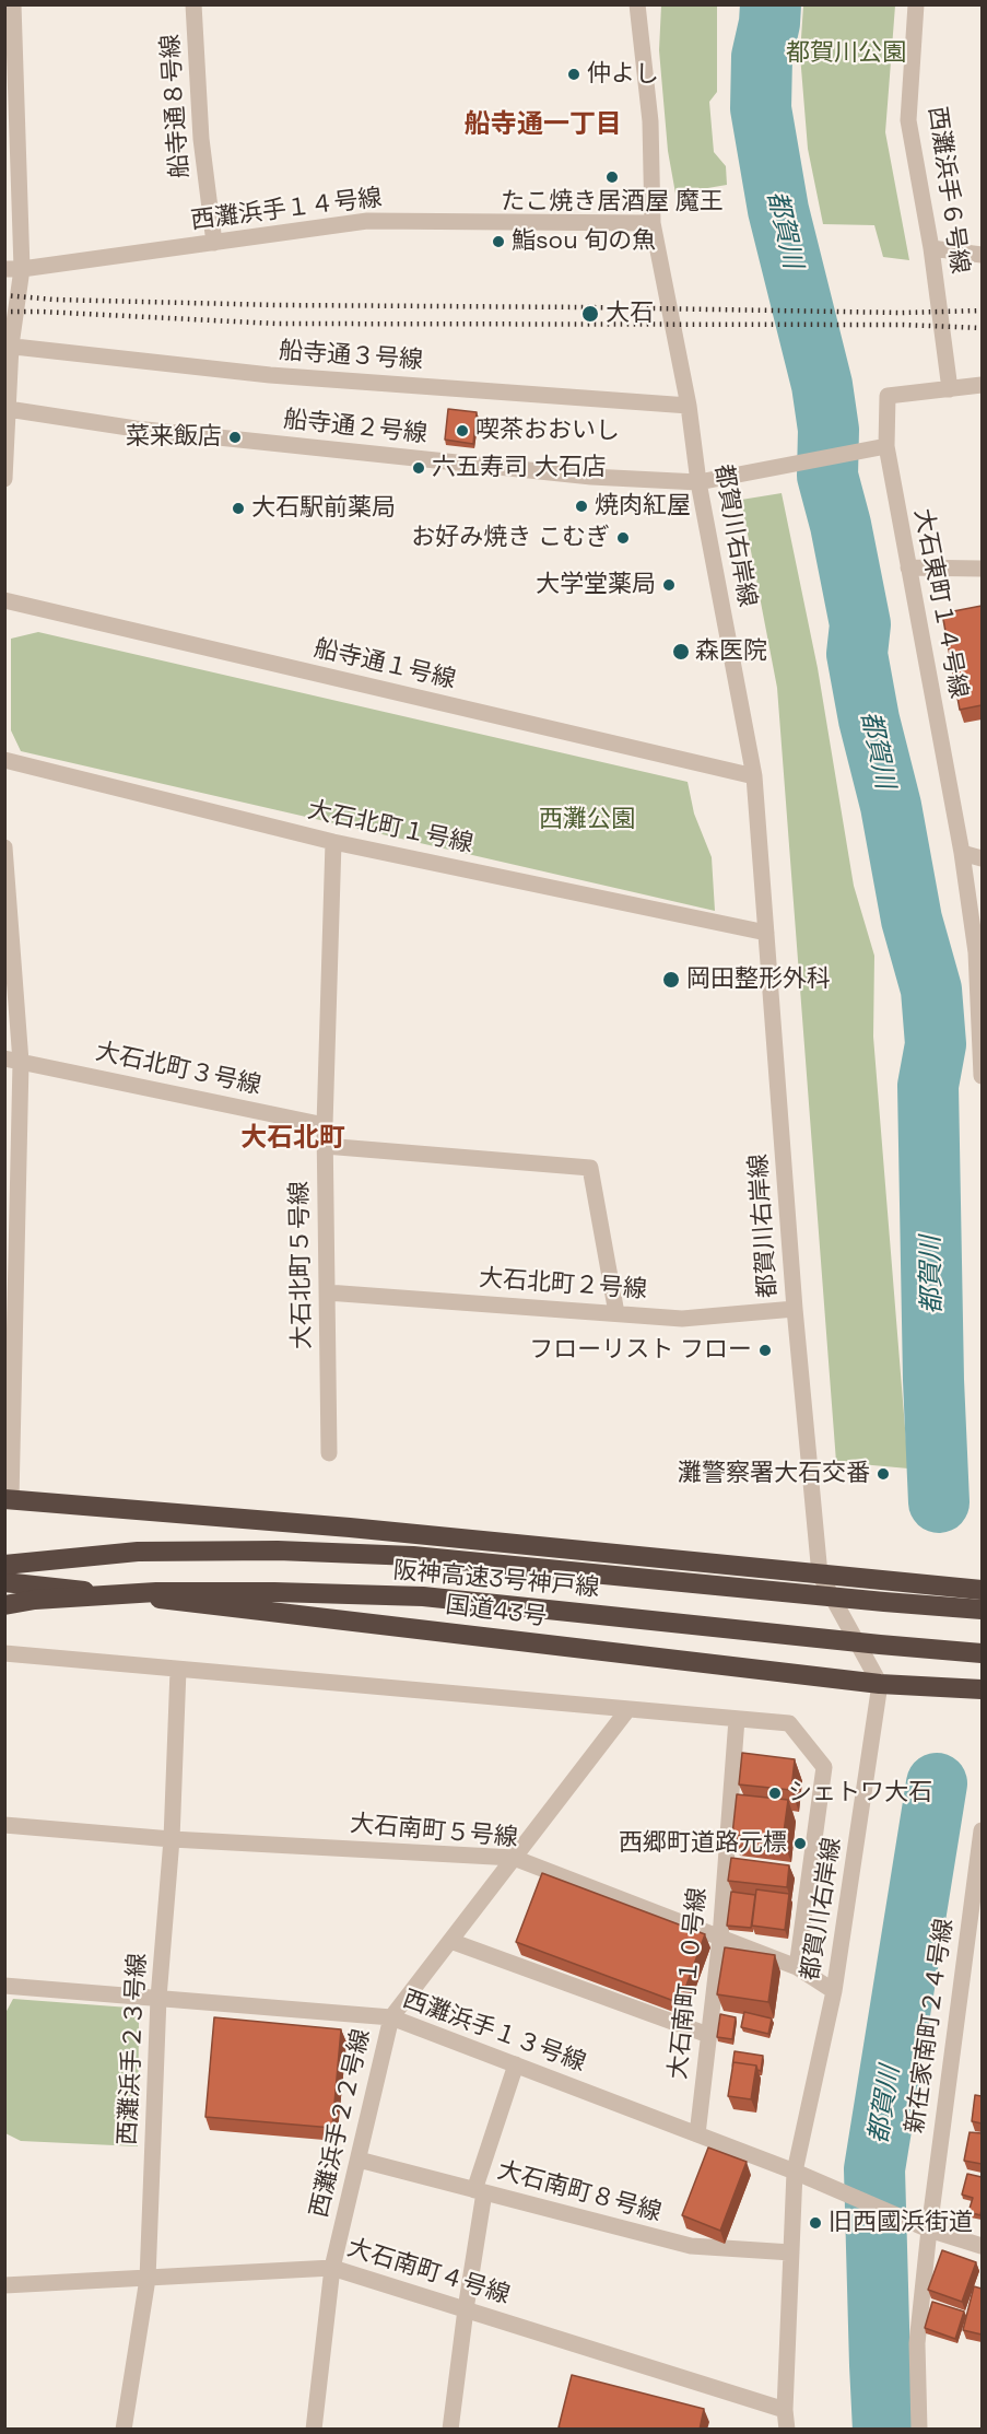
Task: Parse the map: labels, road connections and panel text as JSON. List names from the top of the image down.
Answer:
{
  "streets": {
    "highway": ["阪神高速3号神戸線", "国道43号"],
    "street": [
      "船寺通８号線",
      "西灘浜手６号線",
      "西灘浜手１４号線",
      "船寺通３号線",
      "船寺通２号線",
      "都賀川右岸線",
      "大石東町１４号線",
      "船寺通１号線",
      "大石北町１号線",
      "大石北町３号線",
      "大石北町５号線",
      "大石北町２号線",
      "大石南町５号線",
      "大石南町１０号線",
      "新在家南町２４号線",
      "西灘浜手１３号線",
      "西灘浜手２３号線",
      "西灘浜手２２号線",
      "大石南町８号線",
      "大石南町４号線"
    ]
  },
  "crossings": [
    ["船寺通８号線", "西灘浜手１４号線"],
    ["西灘浜手６号線", "大石東町１４号線"],
    ["西灘浜手１４号線", "都賀川右岸線"],
    ["船寺通３号線", "都賀川右岸線"],
    ["船寺通２号線", "都賀川右岸線"],
    ["都賀川右岸線", "船寺通１号線"],
    ["都賀川右岸線", "大石北町１号線"],
    ["都賀川右岸線", "大石北町２号線"],
    ["都賀川右岸線", "国道43号"],
    ["都賀川右岸線", "大石南町５号線"],
    ["都賀川右岸線", "西灘浜手１３号線"],
    ["都賀川右岸線", "大石南町８号線"],
    ["都賀川右岸線", "大石南町４号線"],
    ["大石北町１号線", "大石北町５号線"],
    ["大石北町３号線", "大石北町５号線"],
    ["大石北町５号線", "大石北町２号線"],
    ["大石南町５号線", "大石南町１０号線"],
    ["大石南町５号線", "西灘浜手２３号線"],
    ["大石南町５号線", "西灘浜手２２号線"],
    ["大石南町１０号線", "西灘浜手１３号線"],
    ["新在家南町２４号線", "西灘浜手１３号線"],
    ["西灘浜手１３号線", "西灘浜手２３号線"],
    ["西灘浜手１３号線", "西灘浜手２２号線"],
    ["西灘浜手２３号線", "大石南町４号線"],
    ["西灘浜手２２号線", "大石南町８号線"],
    ["西灘浜手２２号線", "大石南町４号線"]
  ],
  "districts": ["船寺通一丁目", "大石北町"],
  "water": ["都賀川"],
  "parks": ["都賀川公園", "西灘公園"],
  "places": [
    "仲よし",
    "たこ焼き居酒屋 魔王",
    "鮨sou 旬の魚",
    "大石",
    "喫茶おおいし",
    "菜来飯店",
    "六五寿司 大石店",
    "焼肉紅屋",
    "大石駅前薬局",
    "お好み焼き こむぎ",
    "大学堂薬局",
    "森医院",
    "岡田整形外科",
    "フローリスト フロー",
    "灘警察署大石交番",
    "シェトワ大石",
    "西郷町道路元標",
    "旧西國浜街道"
  ]
}
